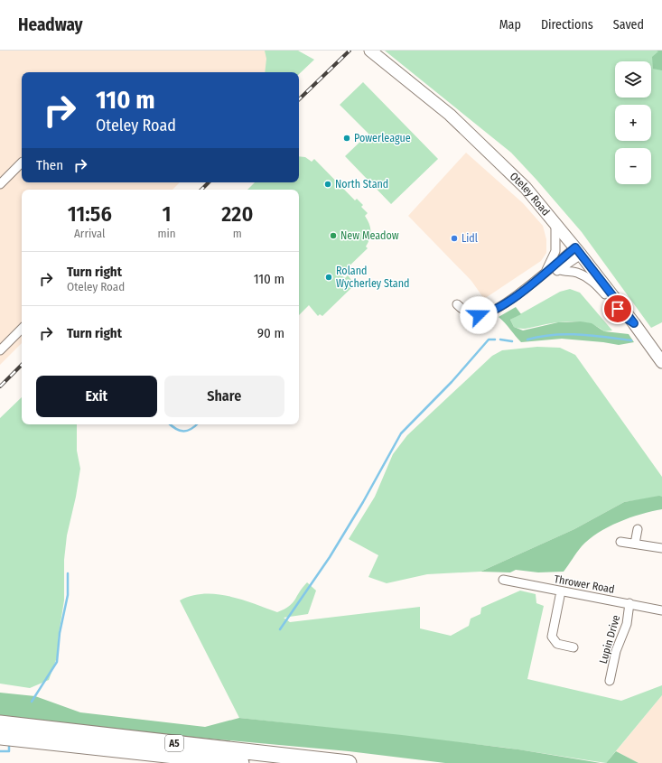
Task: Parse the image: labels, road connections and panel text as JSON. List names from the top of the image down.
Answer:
{
  "streets": {
    "highway": ["A5"],
    "main road": ["Oteley Road"],
    "street": ["Thrower Road", "Lupin Drive"]
  },
  "crossings": [
    ["Thrower Road", "Lupin Drive"]
  ],
  "places": [
    "Powerleague",
    "North Stand",
    "New Meadow",
    "Lidl",
    "Roland Wycherley Stand"
  ],
  "page": {
    "header": "Headway",
    "nav": ["Map", "Directions", "Saved"],
    "map_buttons": ["+", "−"],
    "turn": ["110 m", "Oteley Road"],
    "then": "Then",
    "eta": [
      "11:56",
      "Arrival",
      "1",
      "min",
      "220",
      "m"
    ],
    "list": [
      {
        "name": "Turn right",
        "note": "Oteley Road",
        "value": "110 m"
      },
      {
        "name": "Turn right",
        "value": "90 m"
      }
    ],
    "buttons": ["Exit", "Share"]
  }
}
